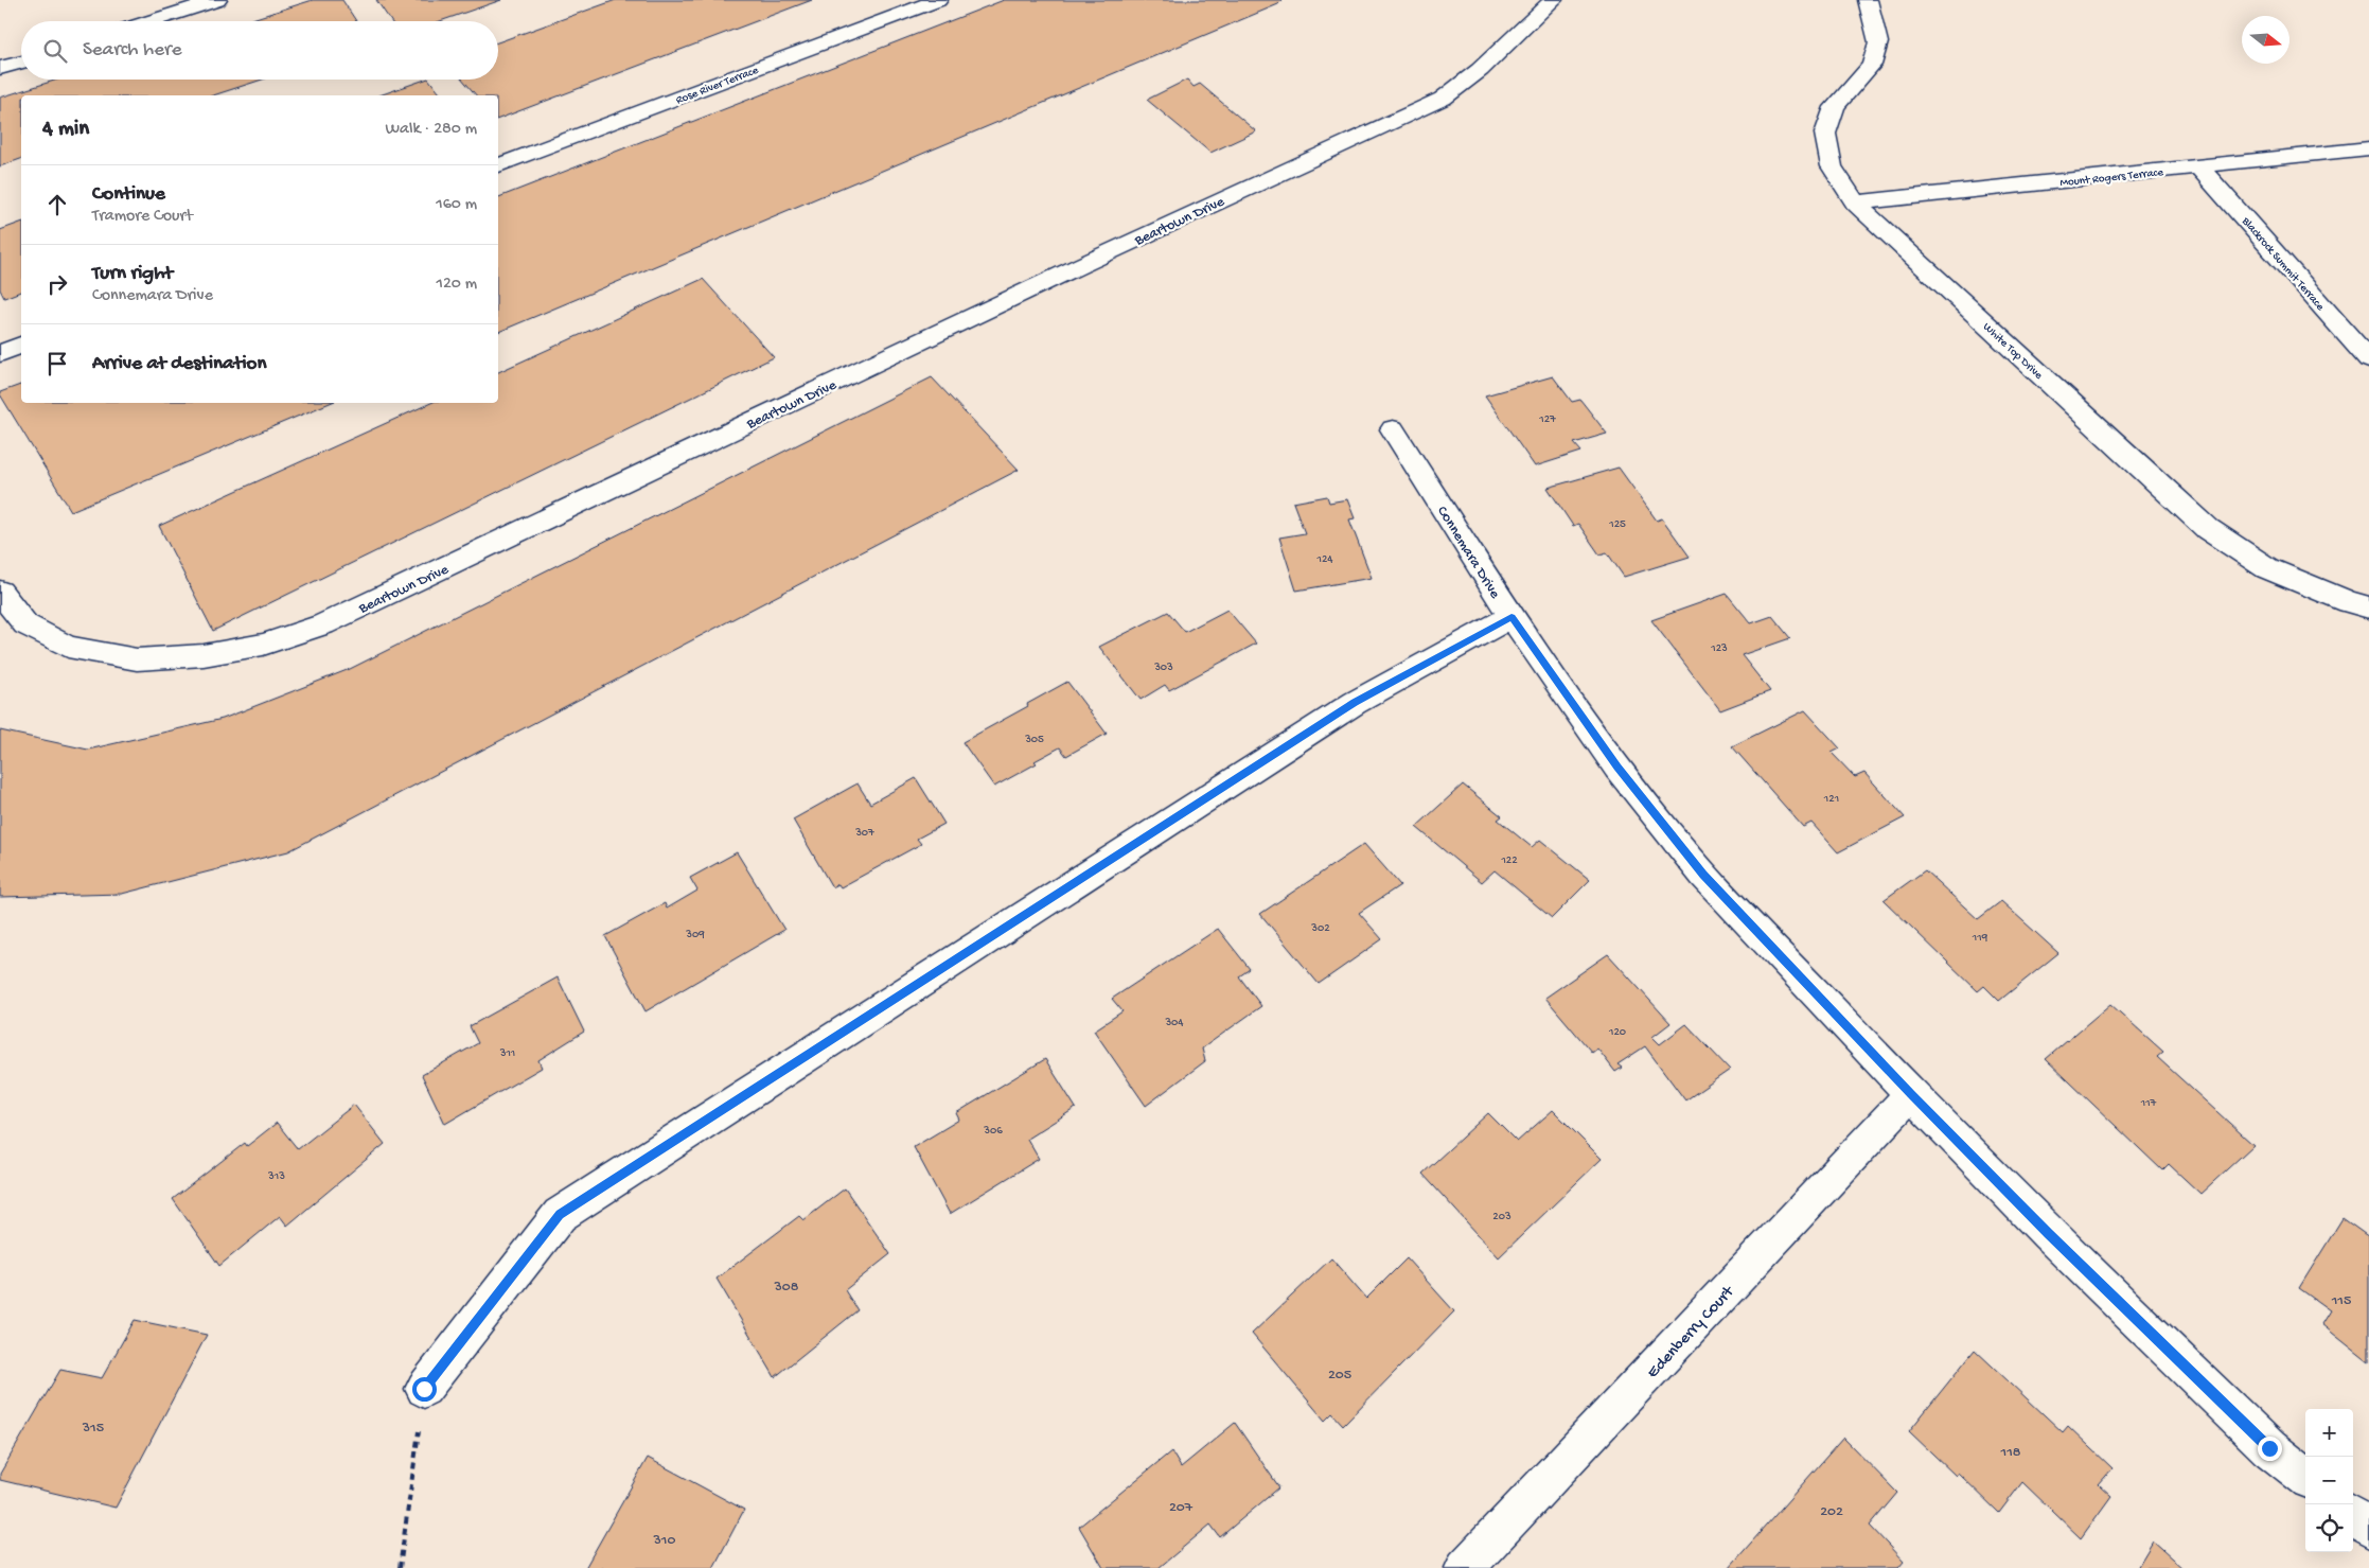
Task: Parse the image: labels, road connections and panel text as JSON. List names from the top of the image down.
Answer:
{
  "streets": {
    "street": [
      "Rose River Terrace",
      "Mount Rogers Terrace",
      "Beartown Drive",
      "Blackrock Summit Terrace",
      "White Top Drive",
      "Connemara Drive",
      "Edenberry Court"
    ]
  },
  "crossings": [
    ["Mount Rogers Terrace", "Blackrock Summit Terrace"],
    ["Mount Rogers Terrace", "White Top Drive"],
    ["Connemara Drive", "Edenberry Court"]
  ],
  "house_numbers": [
    "127",
    "125",
    "124",
    "123",
    "303",
    "305",
    "121",
    "307",
    "122",
    "302",
    "309",
    "119",
    "304",
    "120",
    "311",
    "117",
    "306",
    "313",
    "203",
    "308",
    "115",
    "205",
    "315",
    "118",
    "207",
    "202",
    "310"
  ],
  "north": "right",
  "page": {
    "search": "Search here",
    "heading": ["4 min", "Walk · 280 m"],
    "list": [
      ["Continue", "Tramore Court", "160 m"],
      ["Turn right", "Connemara Drive", "120 m"],
      "Arrive at destination"
    ],
    "map_buttons": ["+", "−"]
  }
}
